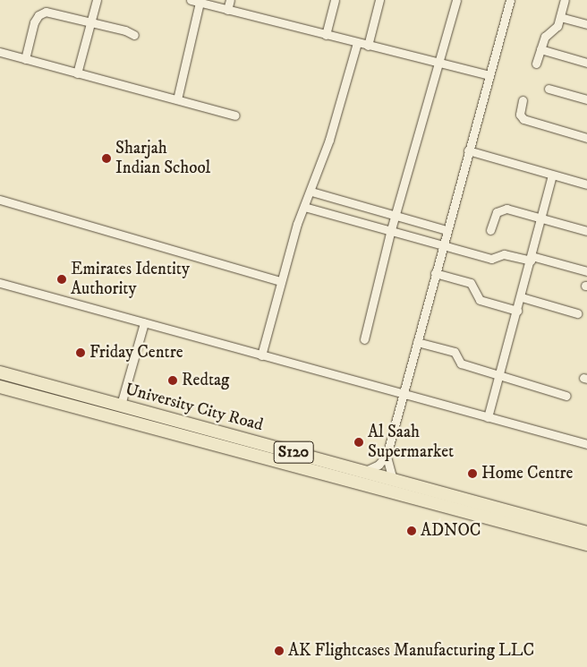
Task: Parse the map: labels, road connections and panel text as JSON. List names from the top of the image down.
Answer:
{
  "streets": {
    "main road": ["University City Road", "S120"]
  },
  "places": [
    "Sharjah Indian School",
    "Emirates Identity Authority",
    "Friday Centre",
    "Redtag",
    "Al Saah Supermarket",
    "Home Centre",
    "ADNOC",
    "AK Flightcases Manufacturing LLC"
  ]
}
